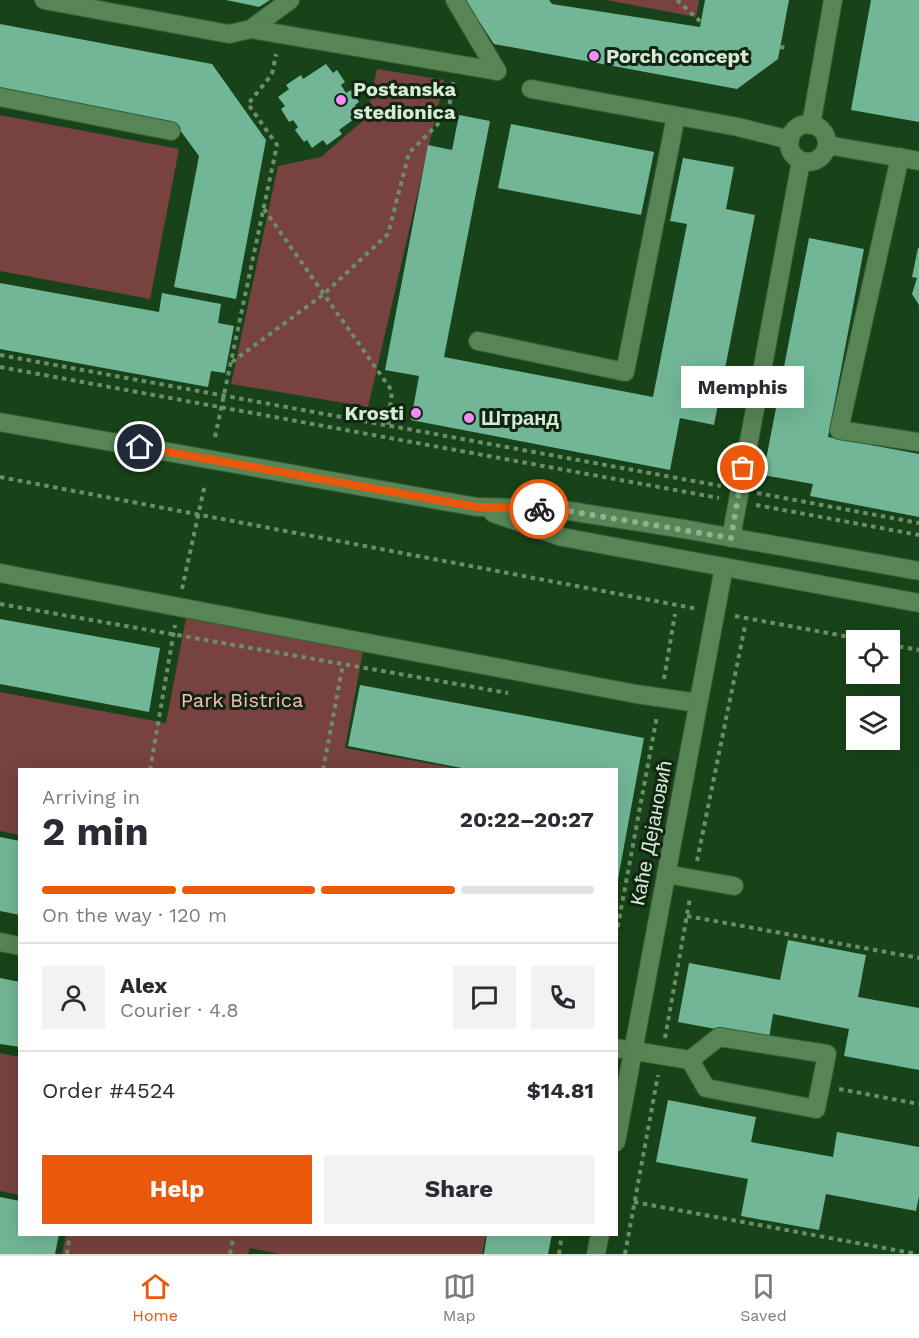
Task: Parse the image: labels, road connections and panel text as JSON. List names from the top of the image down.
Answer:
{
  "streets": {
    "street": ["Каће Дејановић"]
  },
  "parks": ["Park Bistrica"],
  "places": [
    "Porch concept",
    "Postanska stedionica",
    "Krosti",
    "Штранд",
    "Memphis"
  ],
  "page": {
    "bubble": "Memphis",
    "heading": ["2 min", "Arriving in", "20:22–20:27"],
    "panel": [
      "Alex",
      "Courier · 4.8",
      "Order #4524",
      "$14.81"
    ],
    "bar": "On the way · 120 m",
    "buttons": ["Help", "Share"],
    "tabs": ["Home", "Map", "Saved"]
  }
}
